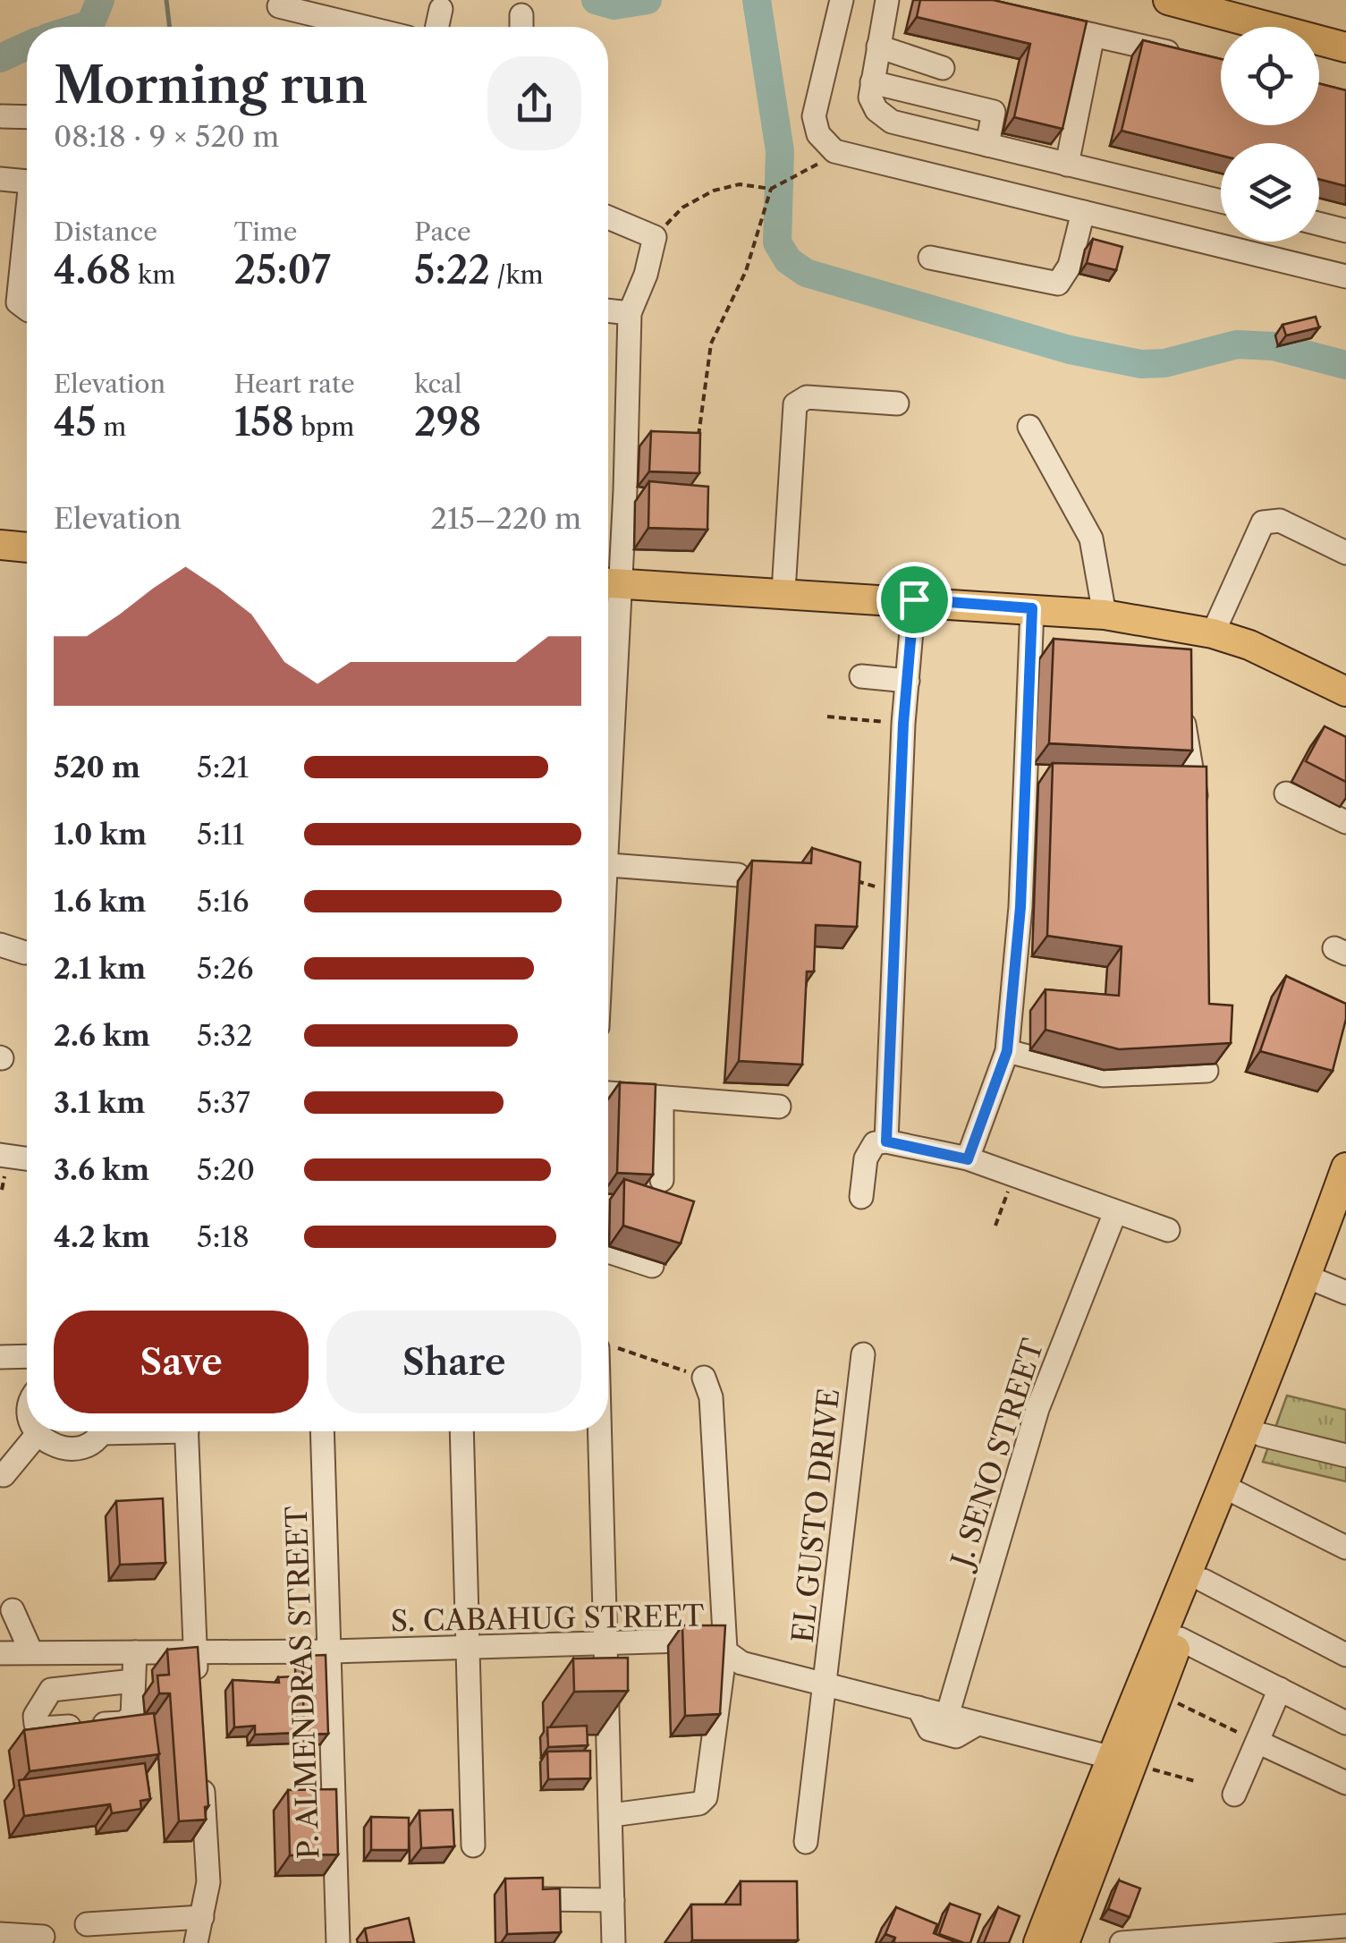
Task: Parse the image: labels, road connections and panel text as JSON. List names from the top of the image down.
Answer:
{
  "streets": {
    "street": [
      "J. SENO STREET",
      "EL GUSTO DRIVE",
      "S. CABAHUG STREET",
      "P. ALMENDRAS STREET"
    ]
  },
  "crossings": [
    ["J. SENO STREET", "S. CABAHUG STREET"],
    ["EL GUSTO DRIVE", "S. CABAHUG STREET"],
    ["S. CABAHUG STREET", "P. ALMENDRAS STREET"]
  ],
  "page": {
    "heading": ["Morning run", "08:18 · 9 × 520 m"],
    "stats": [
      ["Distance", "4.68 km"],
      ["Time", "25:07"],
      ["Pace", "5:22 /km"],
      ["Elevation", "45 m"],
      ["Heart rate", "158 bpm"],
      ["kcal", "298"]
    ],
    "chart": ["Elevation", "215–220 m"],
    "list": [
      {
        "name": "520 m",
        "note": "5:21"
      },
      {
        "name": "1.0 km",
        "note": "5:11"
      },
      {
        "name": "1.6 km",
        "note": "5:16"
      },
      {
        "name": "2.1 km",
        "note": "5:26"
      },
      {
        "name": "2.6 km",
        "note": "5:32"
      },
      {
        "name": "3.1 km",
        "note": "5:37"
      },
      {
        "name": "3.6 km",
        "note": "5:20"
      },
      {
        "name": "4.2 km",
        "note": "5:18"
      }
    ],
    "buttons": ["Save", "Share"]
  }
}
